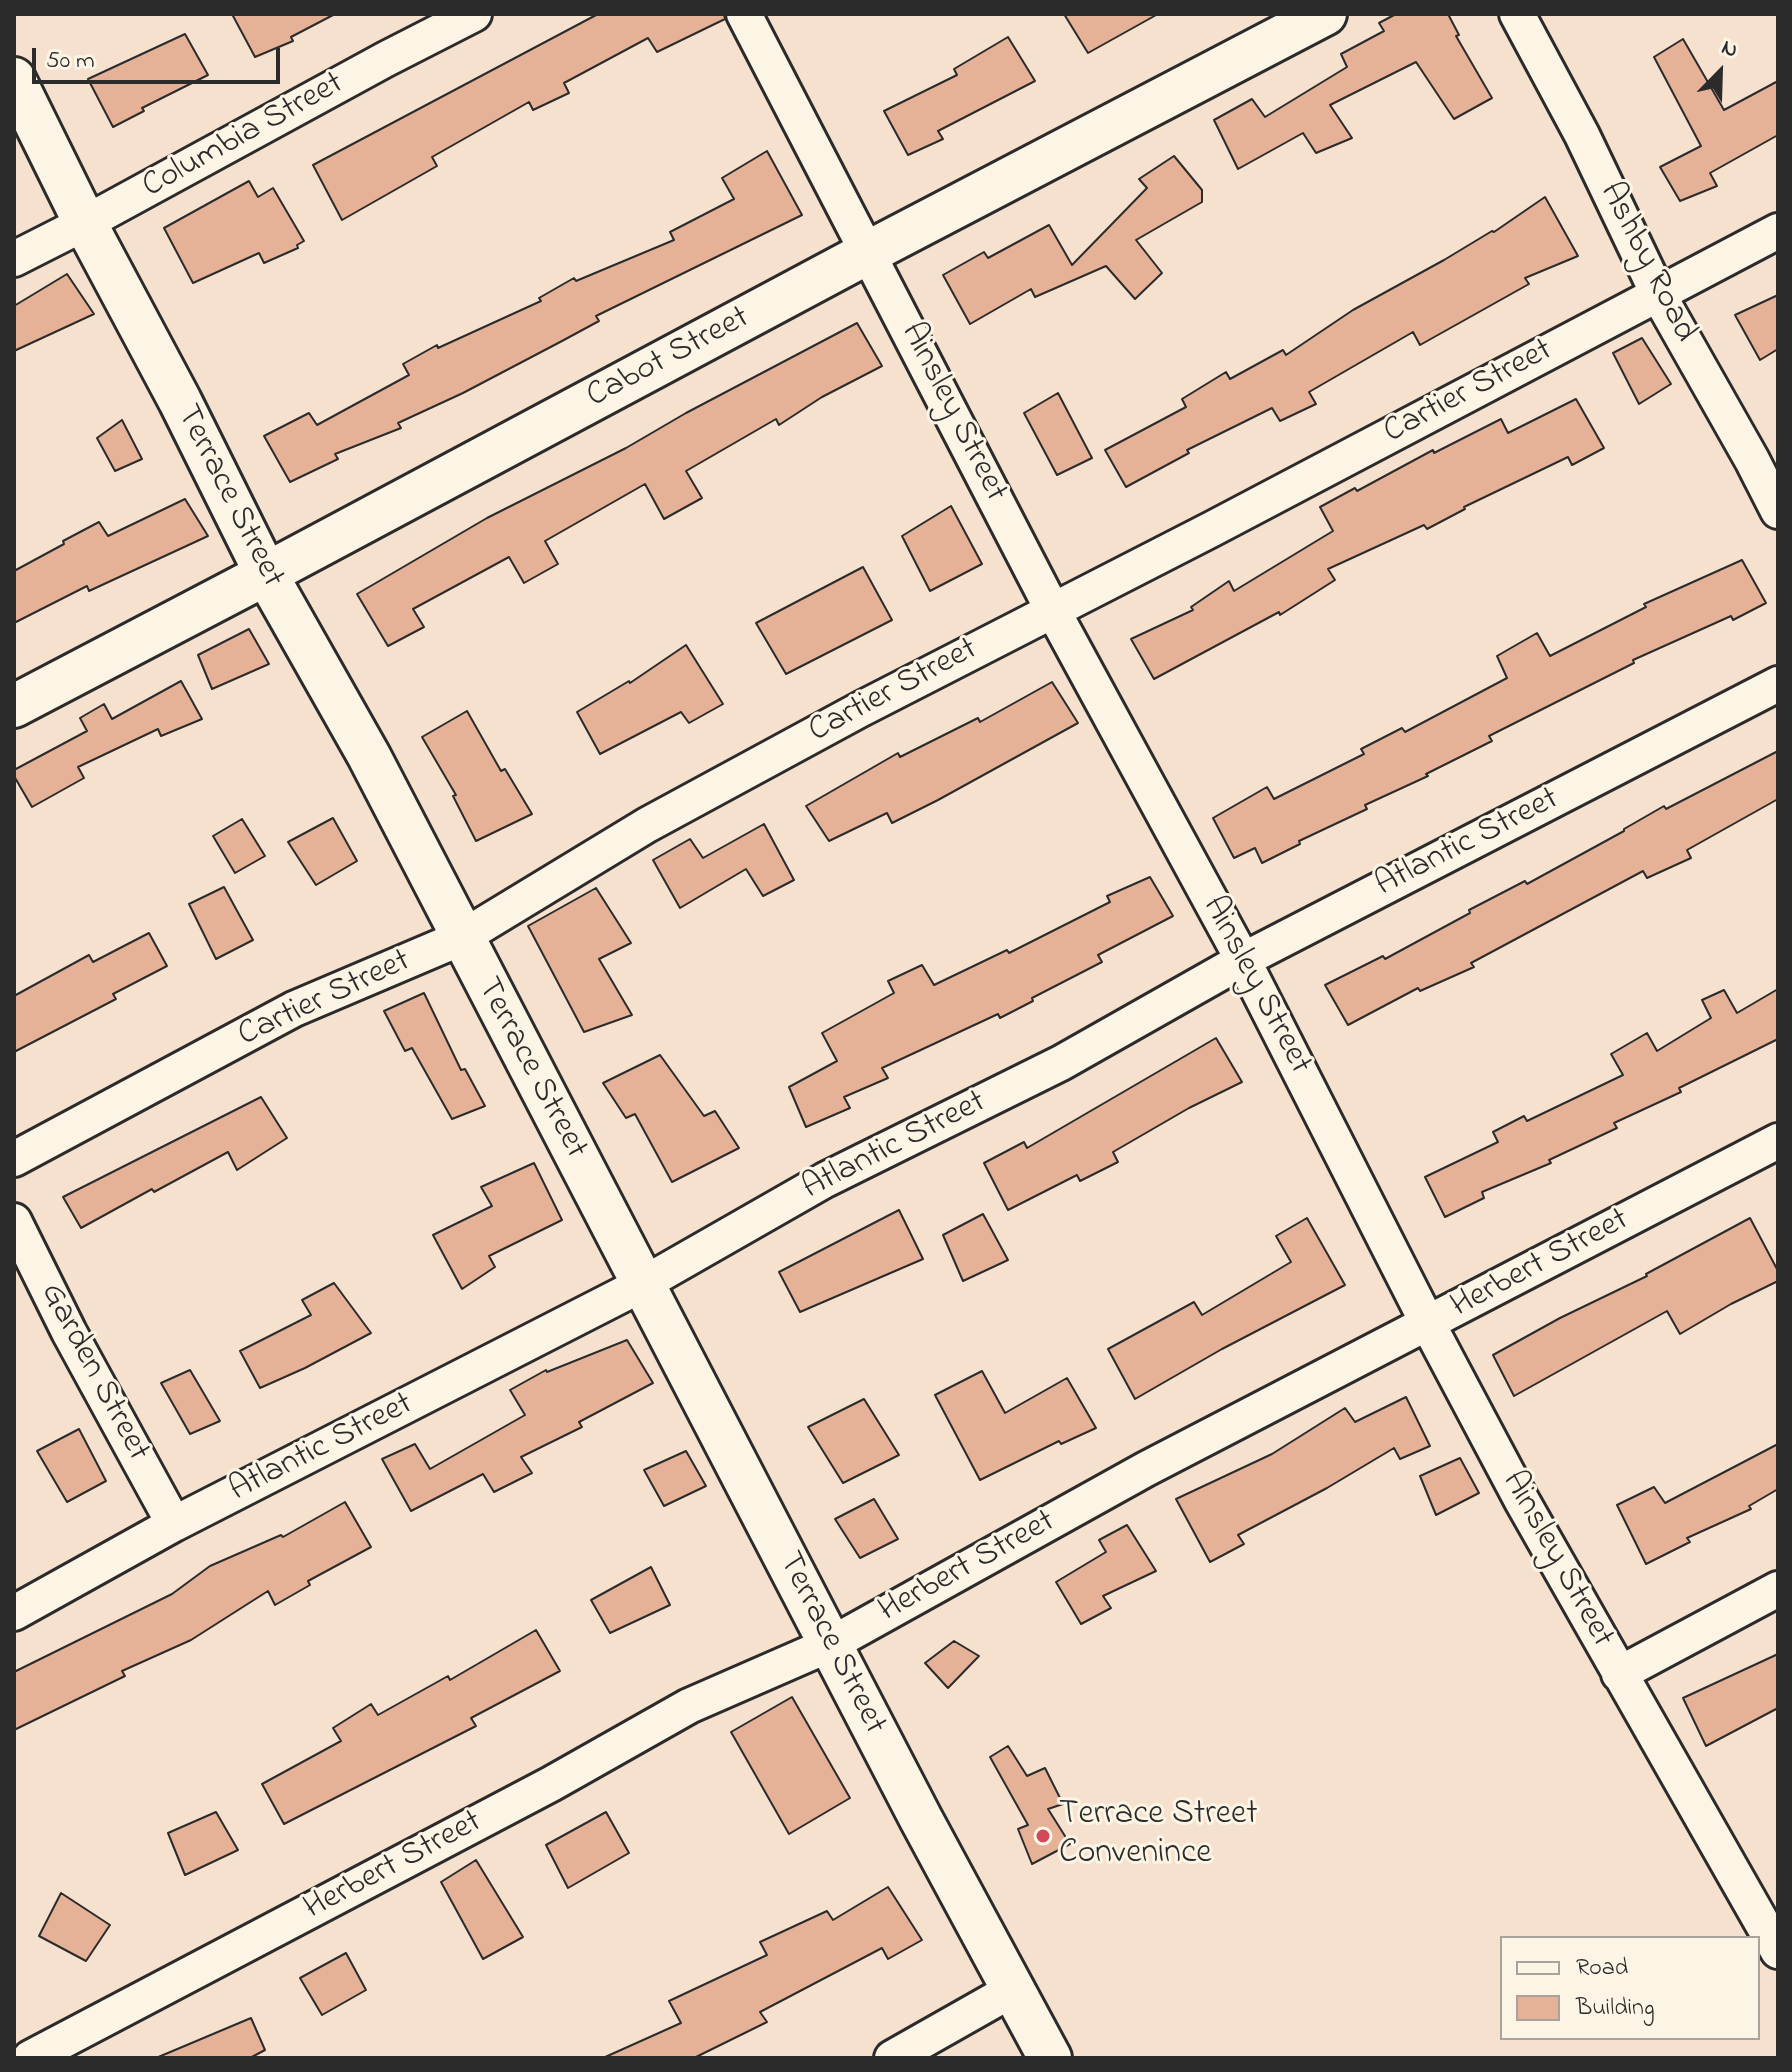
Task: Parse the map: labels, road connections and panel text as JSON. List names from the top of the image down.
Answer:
{
  "streets": {
    "street": [
      "Columbia Street",
      "Ashby Road",
      "Cabot Street",
      "Cartier Street",
      "Ainsley Street",
      "Terrace Street",
      "Atlantic Street",
      "Herbert Street",
      "Garden Street"
    ]
  },
  "crossings": [
    ["Columbia Street", "Terrace Street"],
    ["Ashby Road", "Cartier Street"],
    ["Cabot Street", "Ainsley Street"],
    ["Cabot Street", "Terrace Street"],
    ["Cartier Street", "Ainsley Street"],
    ["Cartier Street", "Terrace Street"],
    ["Ainsley Street", "Atlantic Street"],
    ["Ainsley Street", "Herbert Street"],
    ["Terrace Street", "Atlantic Street"],
    ["Terrace Street", "Herbert Street"],
    ["Atlantic Street", "Garden Street"]
  ],
  "places": ["Terrace Street Convenince"],
  "legend": ["Road", "Building"],
  "scale_bar": "50 m",
  "north": "top right"
}
